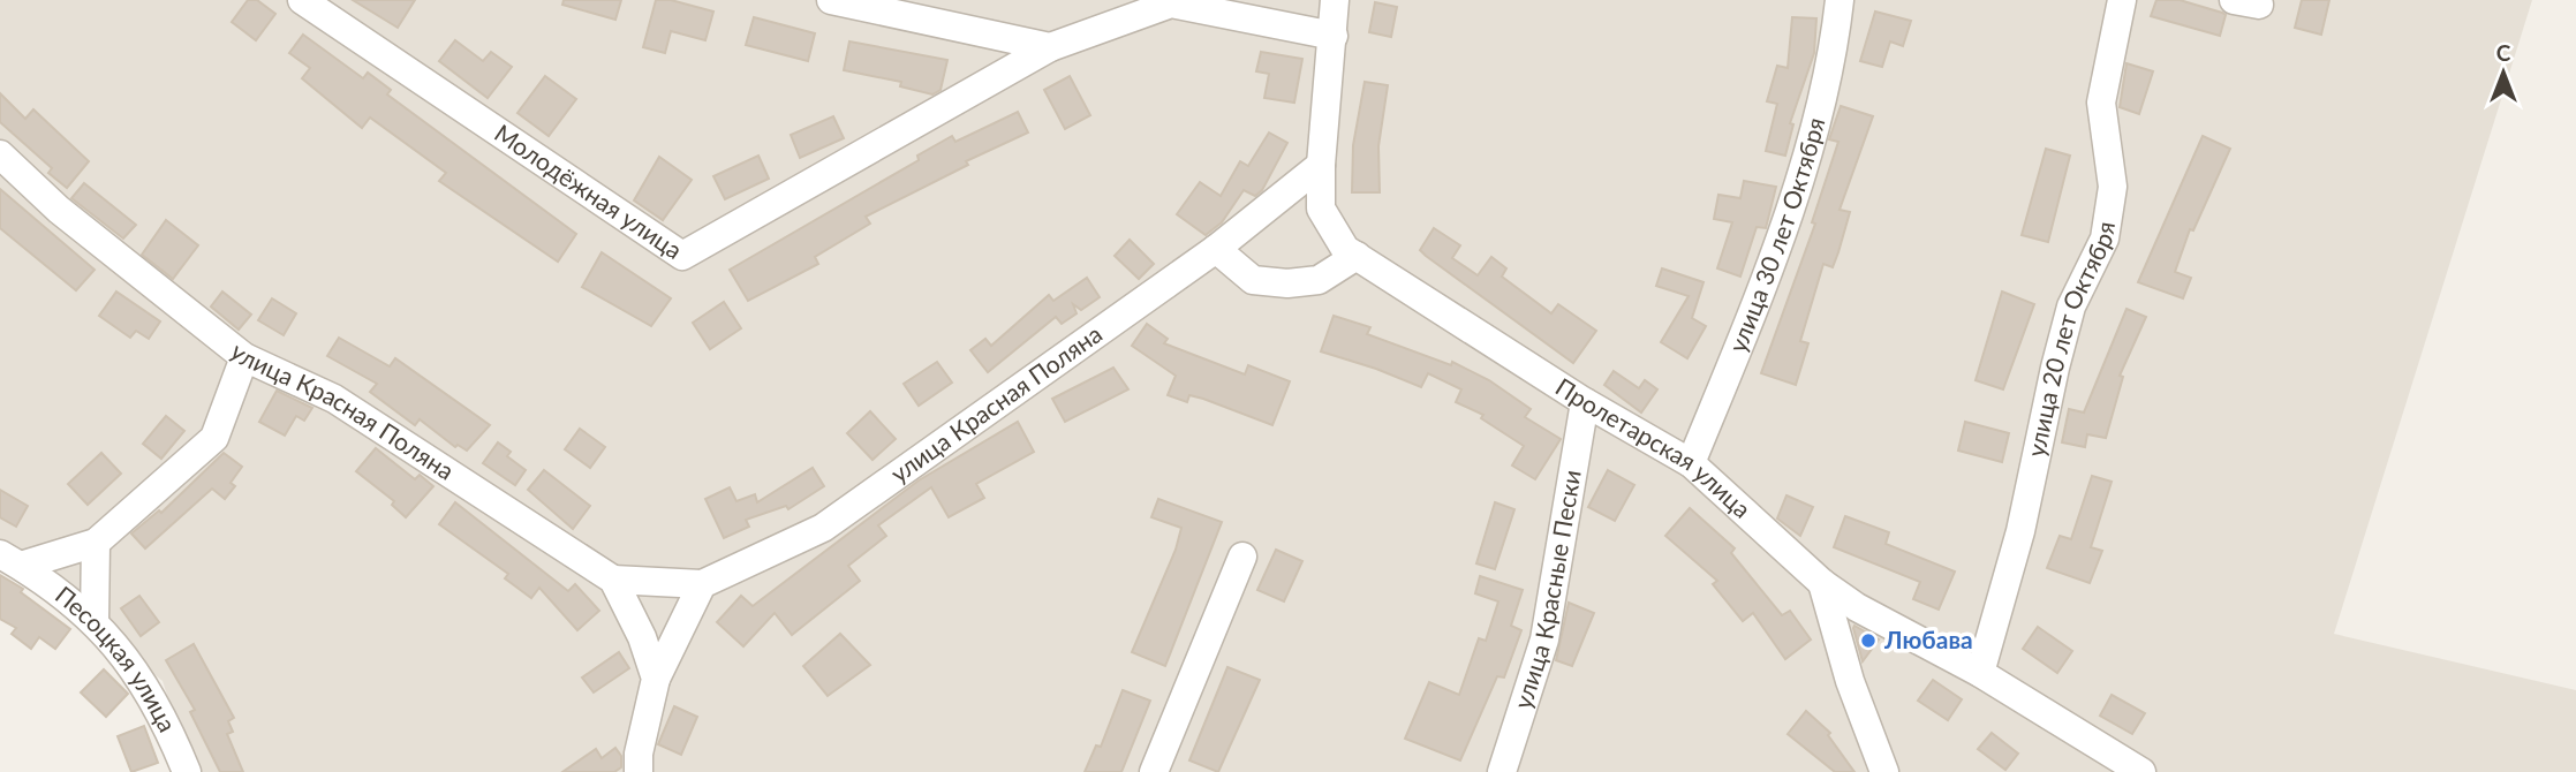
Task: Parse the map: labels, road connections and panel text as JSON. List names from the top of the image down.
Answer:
{
  "streets": {
    "street": [
      "Молодёжная улица",
      "улица 30 лет Октября",
      "улица 20 лет Октября",
      "улица Красная Поляна",
      "Пролетарская улица",
      "улица Красные Пески",
      "Песоцкая улица"
    ]
  },
  "crossings": [
    ["Молодёжная улица", "Пролетарская улица"],
    ["улица 30 лет Октября", "Пролетарская улица"],
    ["улица 20 лет Октября", "Пролетарская улица"],
    ["улица Красная Поляна", "Пролетарская улица"],
    ["улица Красная Поляна", "Песоцкая улица"],
    ["Пролетарская улица", "улица Красные Пески"]
  ],
  "places": ["Любава"],
  "north": "top"
}
